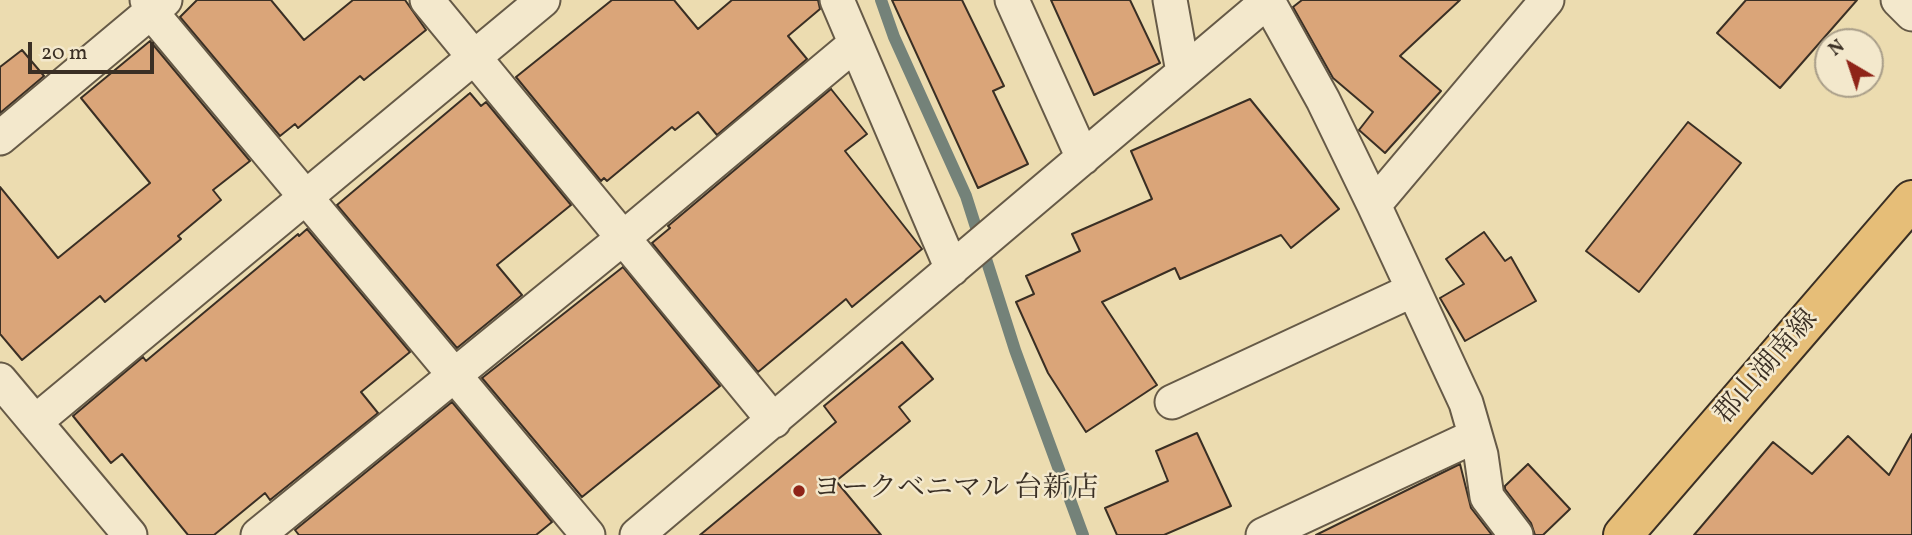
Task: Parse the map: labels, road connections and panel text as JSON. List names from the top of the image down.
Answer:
{
  "streets": {
    "main road": ["郡山湖南線"]
  },
  "places": ["ヨークベニマル 台新店"],
  "scale_bar": "20 m",
  "north": "top left"
}
